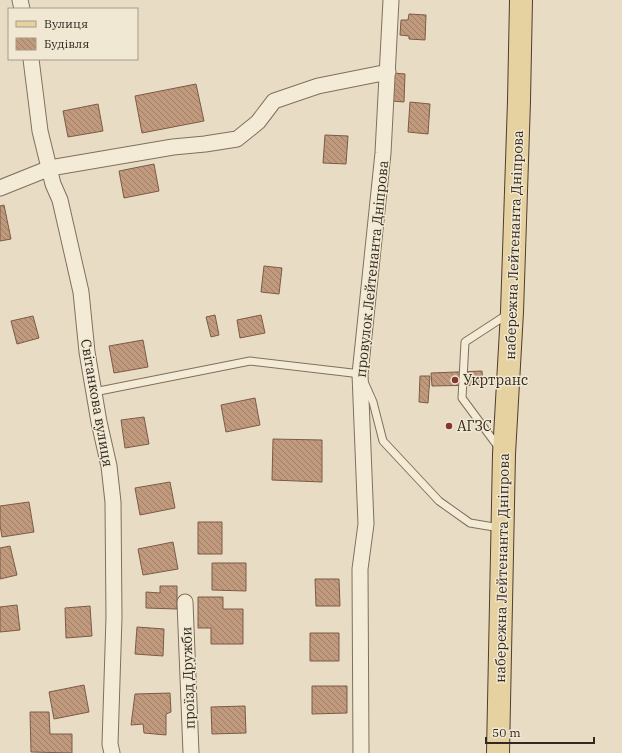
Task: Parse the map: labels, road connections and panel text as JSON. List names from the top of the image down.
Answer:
{
  "streets": {
    "main road": ["набережна Лейтенанта Дніпрова"],
    "street": ["провулок Лейтенанта Дніпрова", "Світанкова вулиця", "проїзд Дружби"]
  },
  "places": ["Укртранс", "АГЗС"],
  "legend": ["Вулиця", "Будівля"],
  "scale_bar": "50 m"
}
